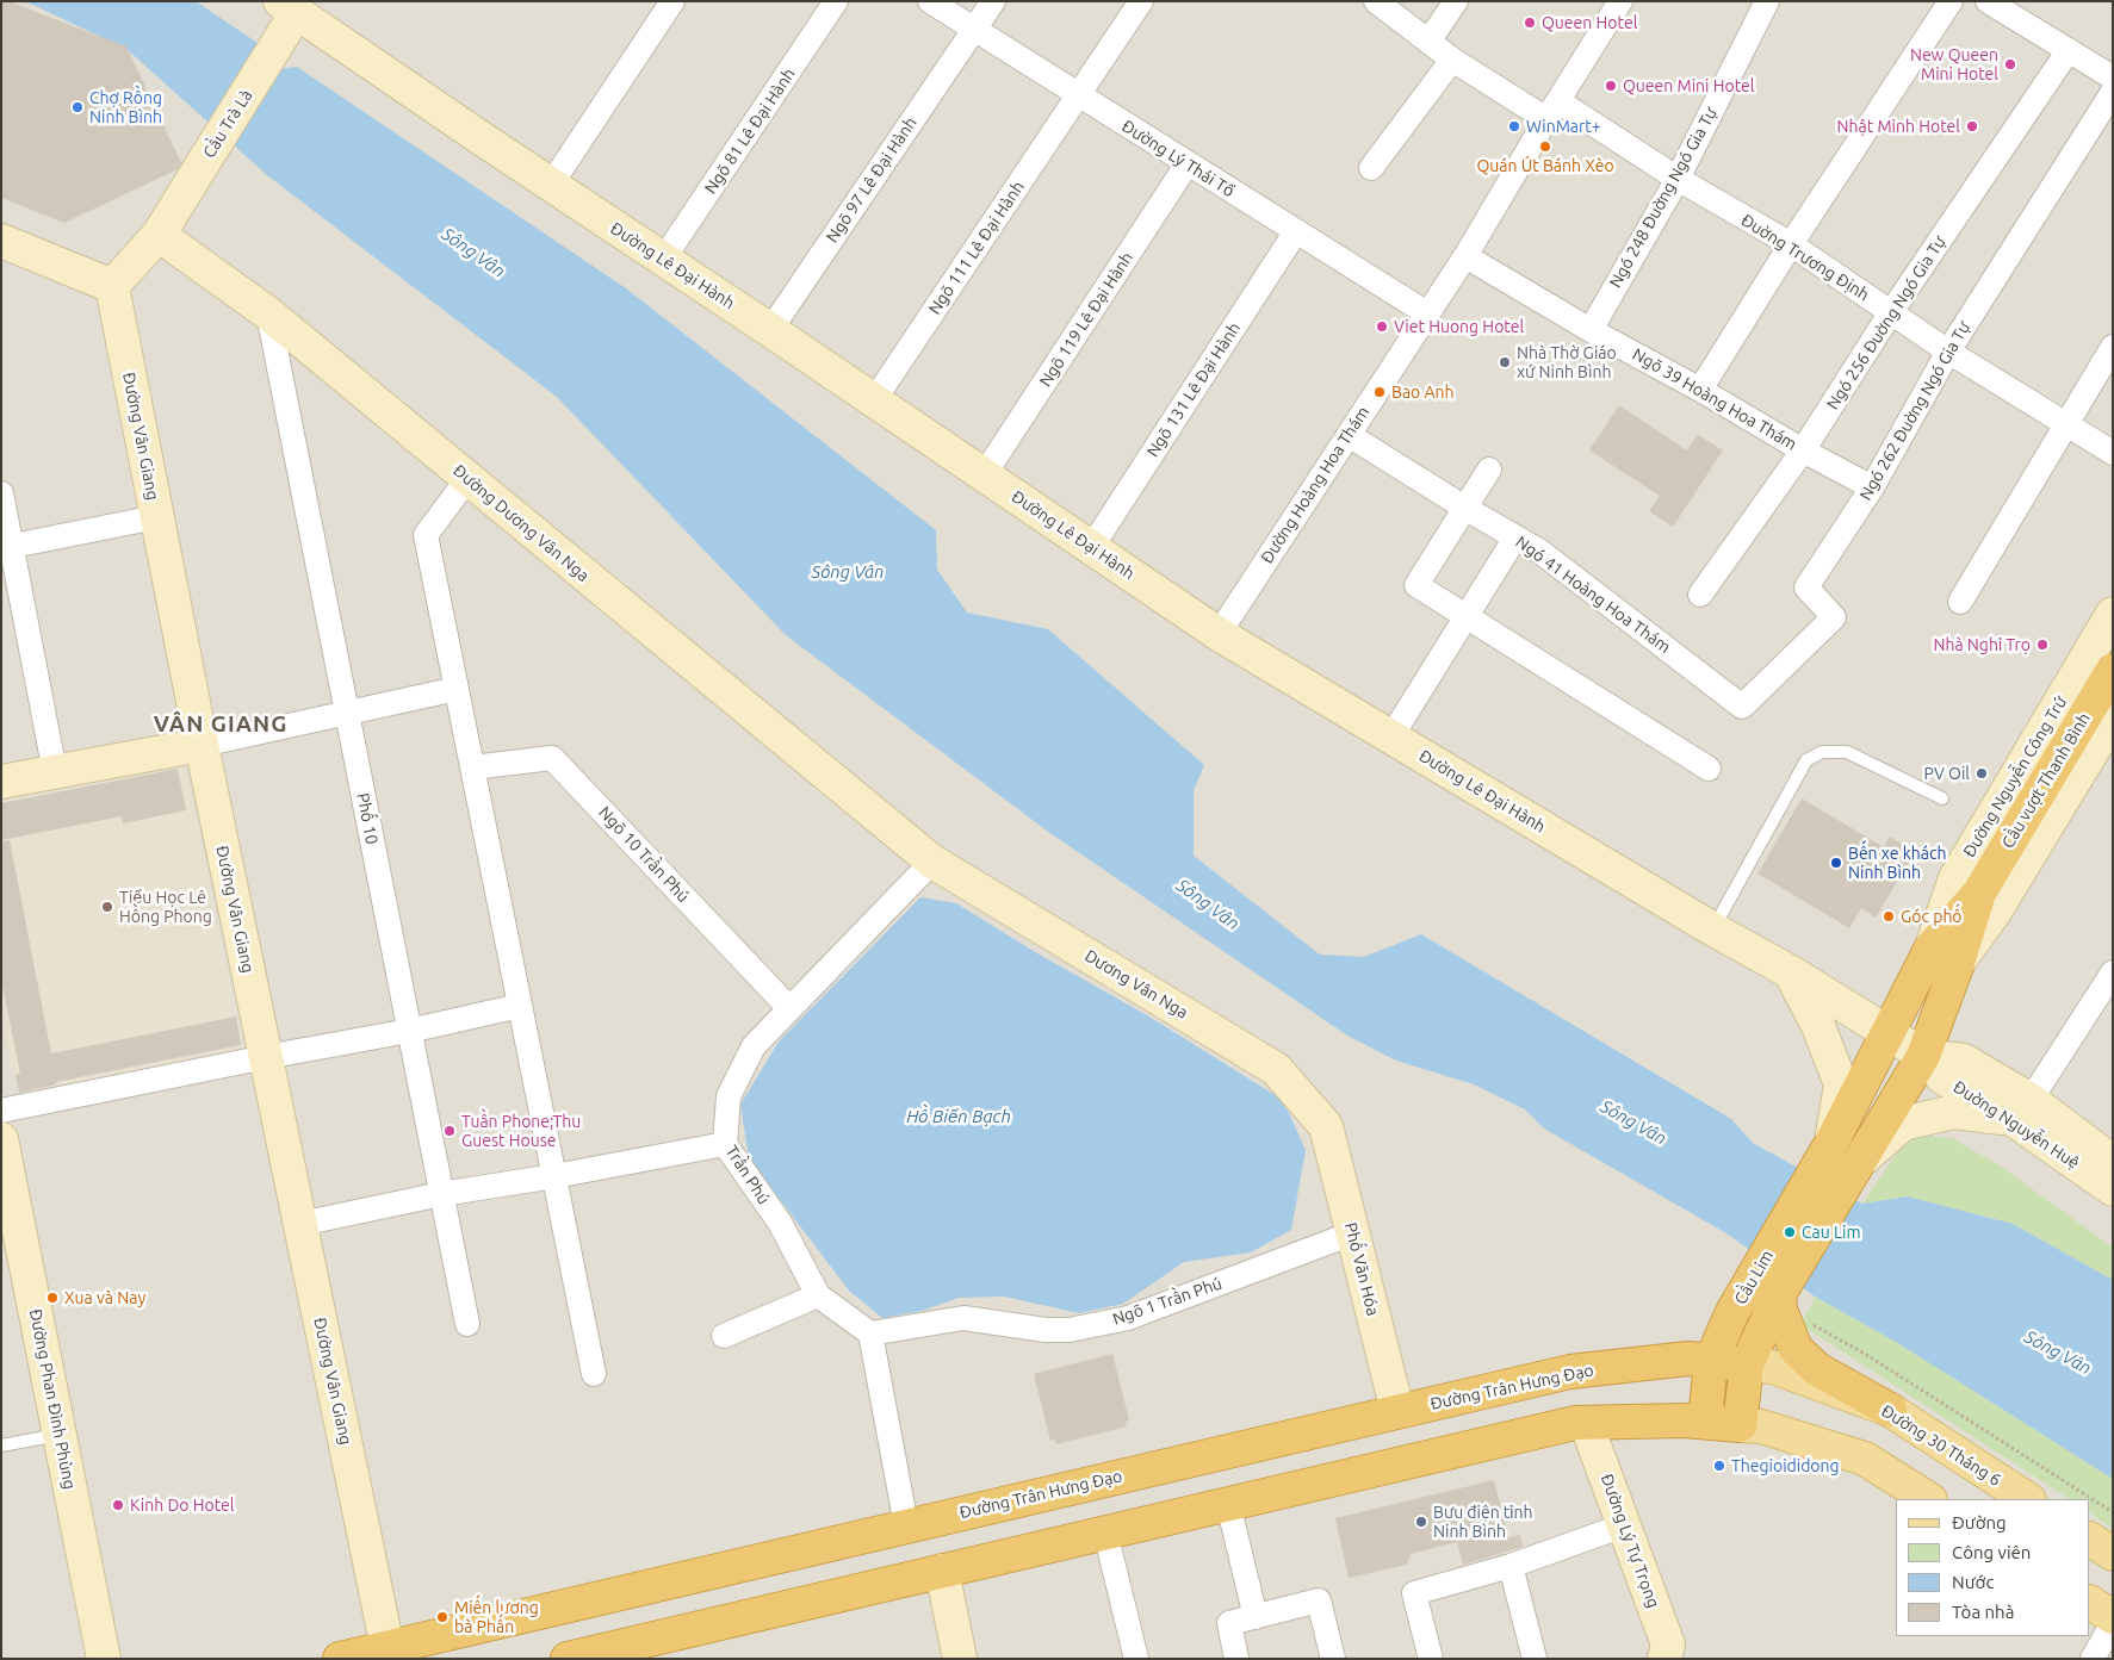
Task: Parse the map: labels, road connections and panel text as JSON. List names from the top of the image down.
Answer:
{
  "streets": {
    "highway": [
      "Đường Nguyễn Công Trứ",
      "Cầu vượt Thanh Bình",
      "Cầu Lim",
      "Đường Trân Hưng Đạo"
    ],
    "main road": ["Đường 30 Tháng 6"],
    "street": [
      "Cầu Trà Là",
      "Ngõ 81 Lê Đại Hành",
      "Đường Lý Thái Tổ",
      "Ngõ 97 Lê Đại Hành",
      "Ngó 248 Đuờng Ngó Gia Tự",
      "Ngõ 111 Lê Đại Hành",
      "Đuờng Trương Định",
      "Đường Lê Đại Hành",
      "Ngõ 119 Lê Đại Hành",
      "Ngó 256 Đuờng Ngó Gia Tự",
      "Ngõ 131 Lê Đại Hành",
      "Ngõ 39 Hoàng Hoa Thám",
      "Ngó 262 Đuờng Ngó Gia Tự",
      "Đường Vân Giang",
      "Đường Hoàng Hoa Thám",
      "Đường Dương Vân Nga",
      "Ngó 41 Hoàng Hoa Thám",
      "Phố 10",
      "Ngõ 10 Trần Phú",
      "Dương Vân Nga",
      "Đuờng Nguyễn Huệ",
      "Trần Phú",
      "Phố Văn Hóa",
      "Ngõ 1 Trần Phú",
      "Đường Phan Đình Phùng",
      "Đường Lý Tự Trọng"
    ]
  },
  "crossings": [
    ["Cầu Trà Là", "Đường Lê Đại Hành"],
    ["Cầu Trà Là", "Đường Dương Vân Nga"],
    ["Ngõ 81 Lê Đại Hành", "Đường Lê Đại Hành"],
    ["Đường Lý Thái Tổ", "Ngõ 97 Lê Đại Hành"],
    ["Đường Lý Thái Tổ", "Ngõ 111 Lê Đại Hành"],
    ["Đường Lý Thái Tổ", "Ngõ 119 Lê Đại Hành"],
    ["Đường Lý Thái Tổ", "Ngõ 131 Lê Đại Hành"],
    ["Đường Lý Thái Tổ", "Đường Hoàng Hoa Thám"],
    ["Ngõ 97 Lê Đại Hành", "Đường Lê Đại Hành"],
    ["Ngó 248 Đuờng Ngó Gia Tự", "Đuờng Trương Định"],
    ["Ngó 248 Đuờng Ngó Gia Tự", "Ngõ 39 Hoàng Hoa Thám"],
    ["Ngõ 111 Lê Đại Hành", "Đường Lê Đại Hành"],
    ["Đuờng Trương Định", "Ngó 256 Đuờng Ngó Gia Tự"],
    ["Đuờng Trương Định", "Ngó 262 Đuờng Ngó Gia Tự"],
    ["Đuờng Trương Định", "Đường Hoàng Hoa Thám"],
    ["Đường Lê Đại Hành", "Ngõ 119 Lê Đại Hành"],
    ["Đường Lê Đại Hành", "Ngõ 131 Lê Đại Hành"],
    ["Đường Lê Đại Hành", "Đường Hoàng Hoa Thám"],
    ["Đường Lê Đại Hành", "Đường Nguyễn Công Trứ"],
    ["Đường Lê Đại Hành", "Đuờng Nguyễn Huệ"],
    ["Ngó 256 Đuờng Ngó Gia Tự", "Ngõ 39 Hoàng Hoa Thám"],
    ["Ngõ 39 Hoàng Hoa Thám", "Ngó 262 Đuờng Ngó Gia Tự"],
    ["Ngõ 39 Hoàng Hoa Thám", "Đường Hoàng Hoa Thám"],
    ["Ngó 262 Đuờng Ngó Gia Tự", "Ngó 41 Hoàng Hoa Thám"],
    ["Đường Vân Giang", "Đường Trân Hưng Đạo"],
    ["Đường Hoàng Hoa Thám", "Ngó 41 Hoàng Hoa Thám"],
    ["Đường Dương Vân Nga", "Phố 10"],
    ["Đường Dương Vân Nga", "Dương Vân Nga"],
    ["Đường Dương Vân Nga", "Trần Phú"],
    ["Đường Nguyễn Công Trứ", "Cầu vượt Thanh Bình"],
    ["Đường Nguyễn Công Trứ", "Đuờng Nguyễn Huệ"],
    ["Đường Nguyễn Công Trứ", "Cầu Lim"],
    ["Ngõ 10 Trần Phú", "Trần Phú"],
    ["Dương Vân Nga", "Trần Phú"],
    ["Dương Vân Nga", "Phố Văn Hóa"],
    ["Trần Phú", "Ngõ 1 Trần Phú"],
    ["Phố Văn Hóa", "Ngõ 1 Trần Phú"],
    ["Phố Văn Hóa", "Đường Trân Hưng Đạo"],
    ["Cầu Lim", "Đường Trân Hưng Đạo"],
    ["Cầu Lim", "Đường 30 Tháng 6"],
    ["Đường Trân Hưng Đạo", "Đường 30 Tháng 6"]
  ],
  "districts": ["VÂN GIANG"],
  "water": ["Sông Vân", "Hồ Biển Bạch"],
  "places": [
    "Queen Hotel",
    "New Queen Mini Hotel",
    "Queen Mini Hotel",
    "Chợ Rồng Ninh Bình",
    "WinMart+",
    "Nhật Minh Hotel",
    "Quán Út Bánh Xèo",
    "Viet Huong Hotel",
    "Nhà Thờ Giáo xứ Ninh Bình",
    "Bao Anh",
    "Nhà Nghỉ Trọ",
    "PV Oil",
    "Bến xe khách Ninh Bình",
    "Tiểu Học Lê Hồng Phong",
    "Góc phố",
    "Tuần Phone;Thu Guest House",
    "Cau Lim",
    "Xua và Nay",
    "Thegioididong",
    "Kinh Do Hotel",
    "Bưu điện tỉnh Ninh Bình",
    "Miến lương bà Phấn"
  ],
  "legend": [
    "Đường",
    "Công viên",
    "Nước",
    "Tòa nhà"
  ]
}
